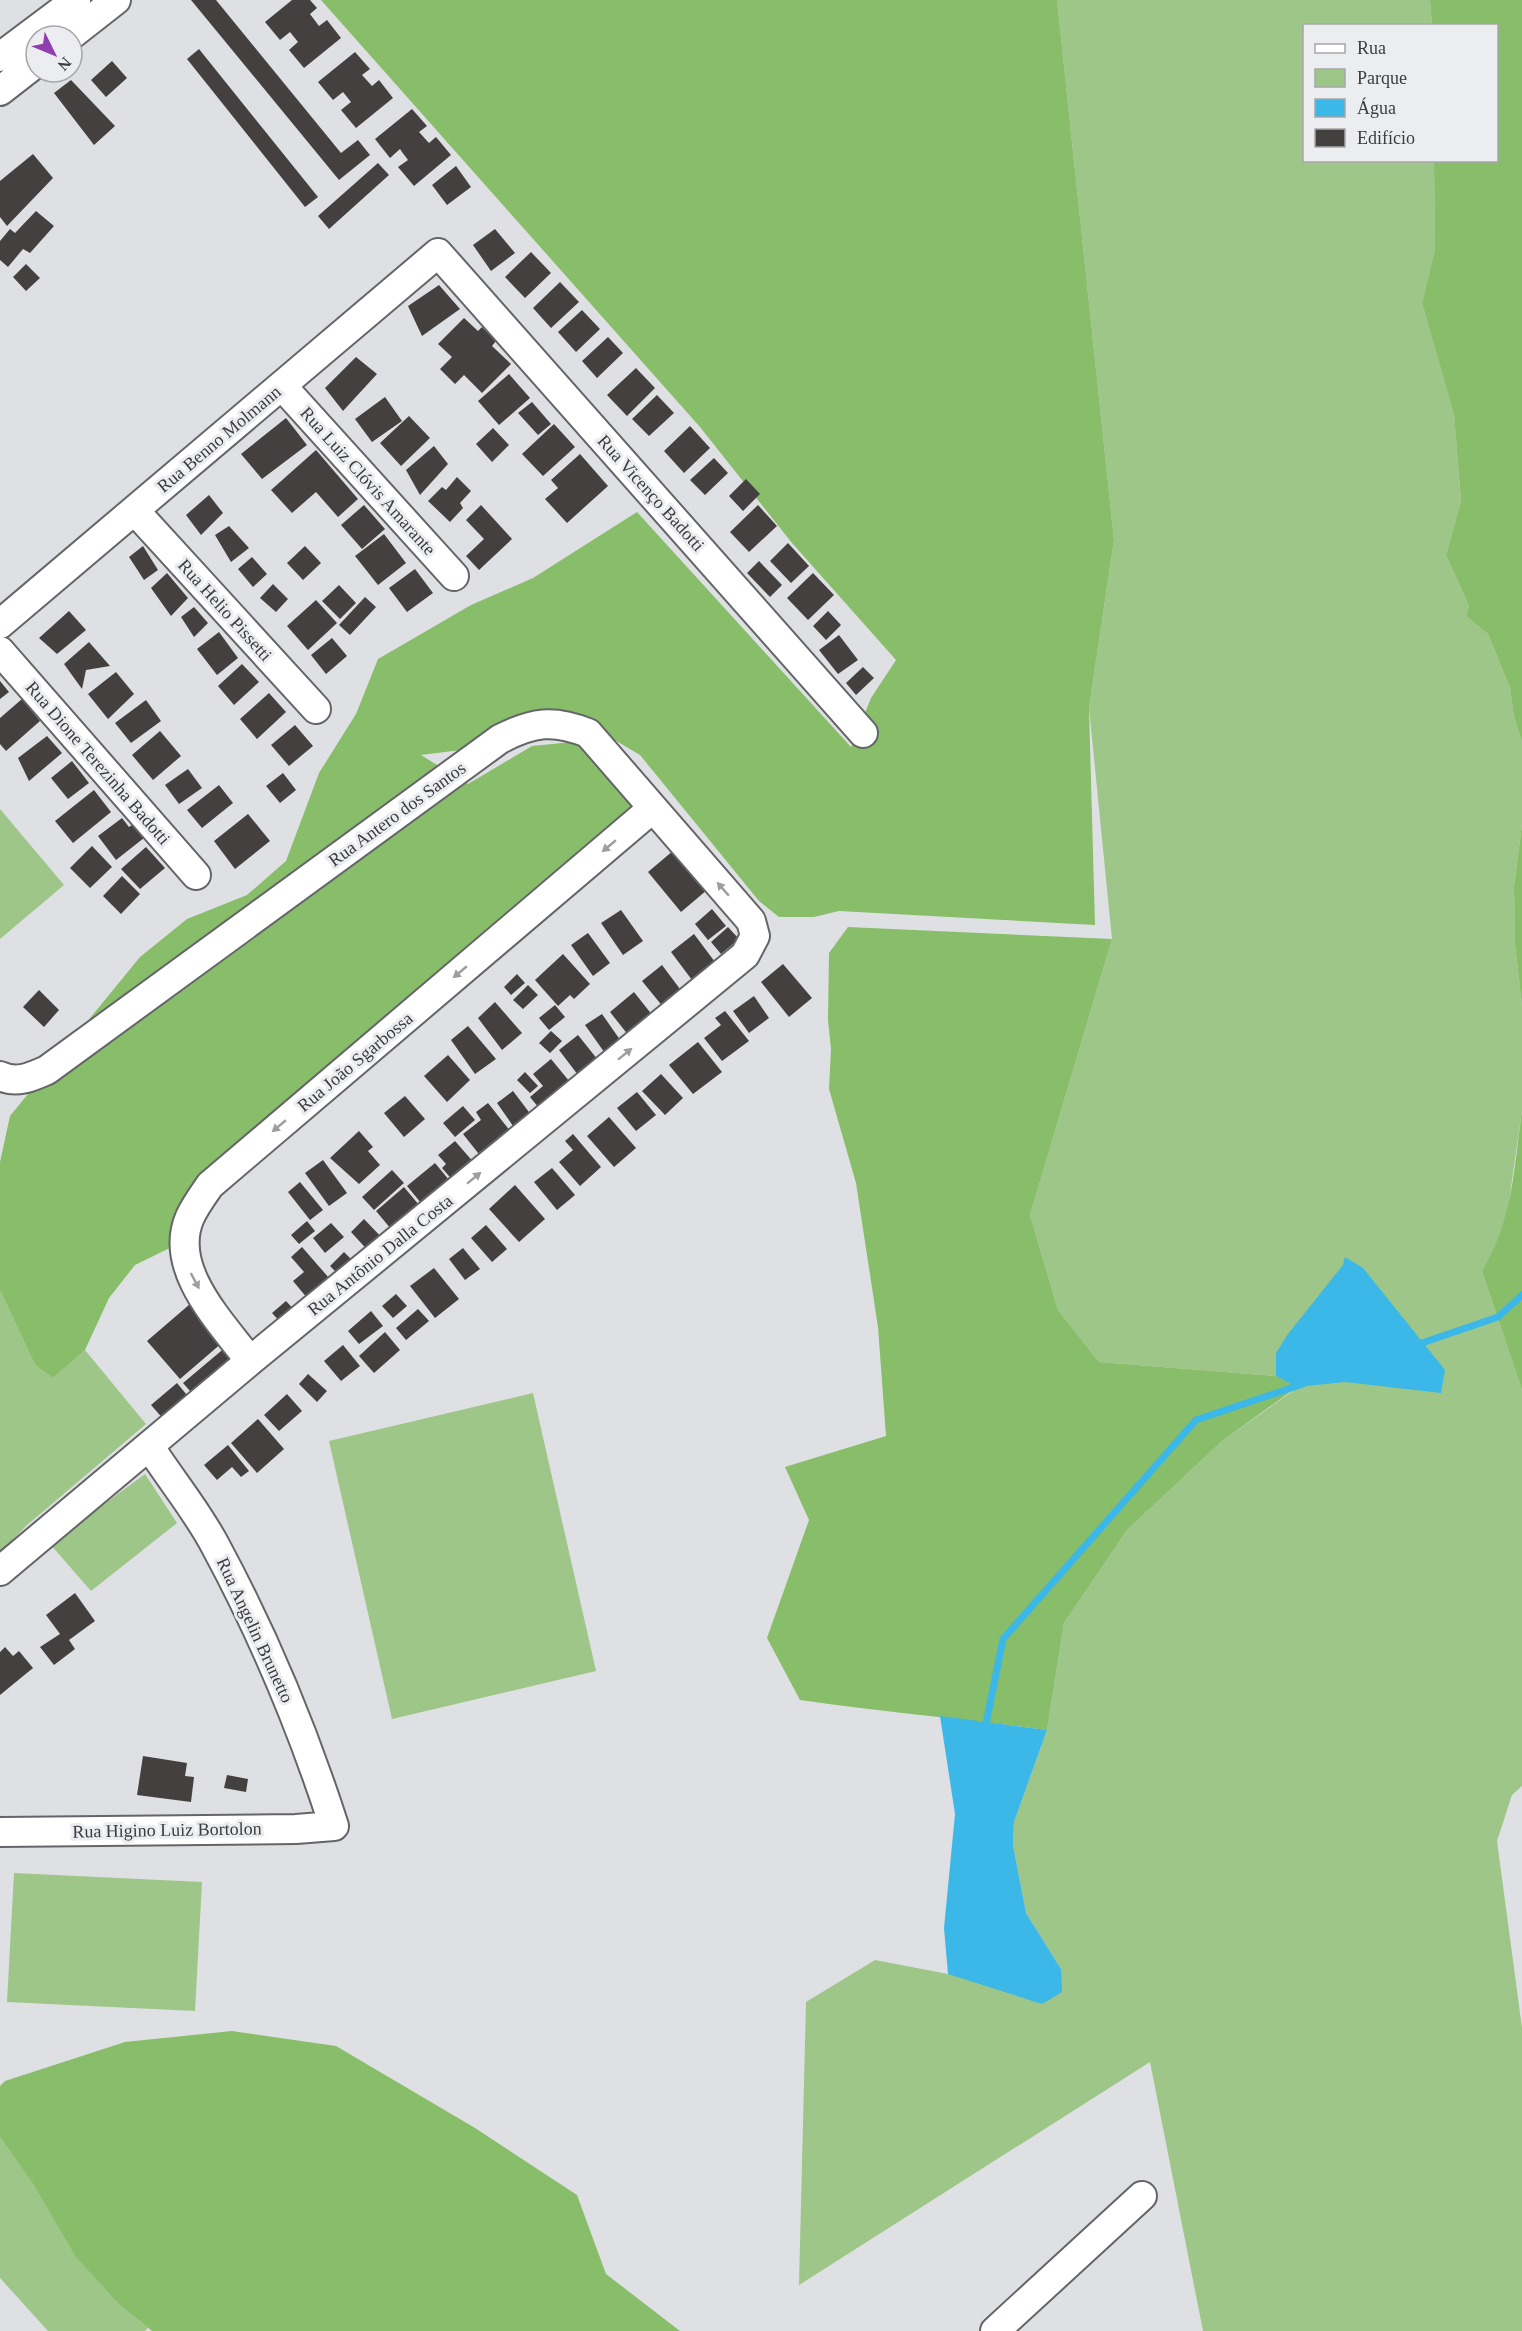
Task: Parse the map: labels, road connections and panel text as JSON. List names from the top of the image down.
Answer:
{
  "streets": {
    "street": [
      "Rua Benno Molmann",
      "Rua Luiz Clóvis Amarante",
      "Rua Vicenço Badotti",
      "Rua Helio Pissetti",
      "Rua Dione Terezinha Badotti",
      "Rua Antero dos Santos",
      "Rua João Sgarbossa",
      "Rua Antônio Dalla Costa",
      "Rua Angelin Brunetto",
      "Rua Higino Luiz Bortolon"
    ]
  },
  "crossings": [
    ["Rua Benno Molmann", "Rua Luiz Clóvis Amarante"],
    ["Rua Benno Molmann", "Rua Vicenço Badotti"],
    ["Rua Benno Molmann", "Rua Helio Pissetti"],
    ["Rua Antero dos Santos", "Rua João Sgarbossa"],
    ["Rua Antero dos Santos", "Rua Antônio Dalla Costa"],
    ["Rua João Sgarbossa", "Rua Antônio Dalla Costa"],
    ["Rua Antônio Dalla Costa", "Rua Angelin Brunetto"],
    ["Rua Angelin Brunetto", "Rua Higino Luiz Bortolon"]
  ],
  "one_way": ["Rua João Sgarbossa", "Rua Antônio Dalla Costa"],
  "legend": [
    "Rua",
    "Parque",
    "Água",
    "Edifício"
  ],
  "north": "bottom right"
}
